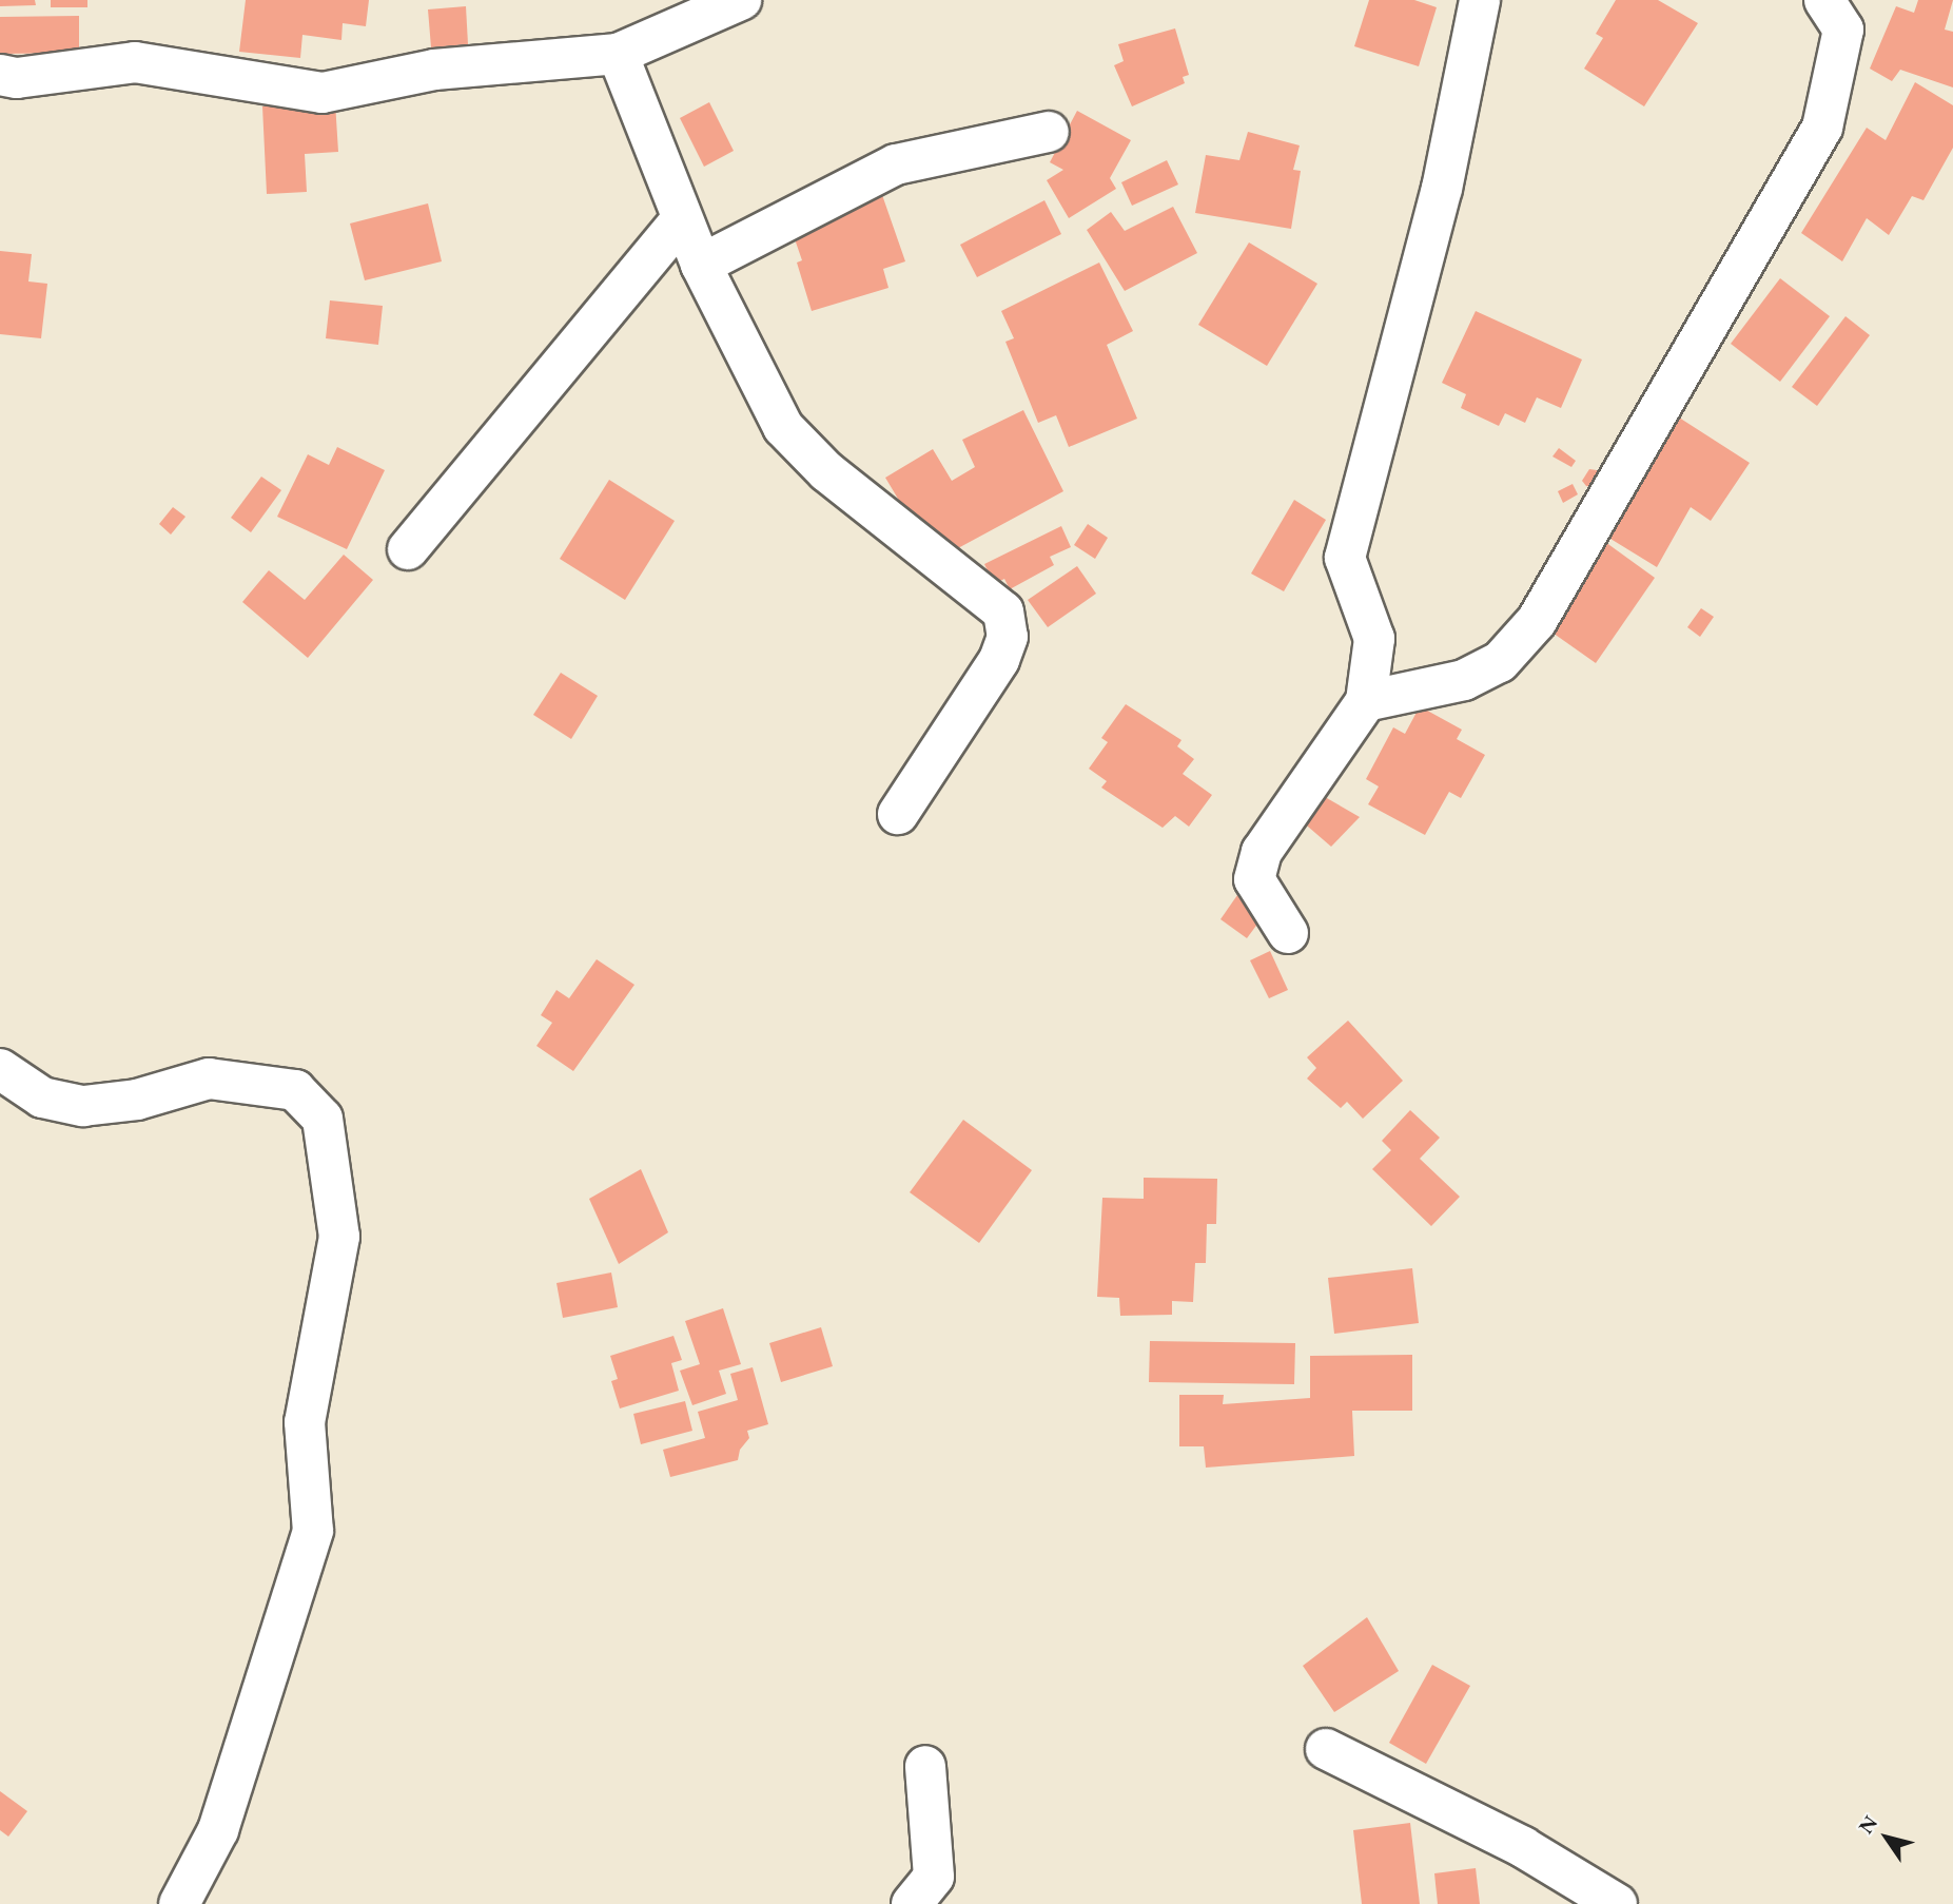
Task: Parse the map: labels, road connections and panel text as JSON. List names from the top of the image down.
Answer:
{
  "north": "top left"
}
